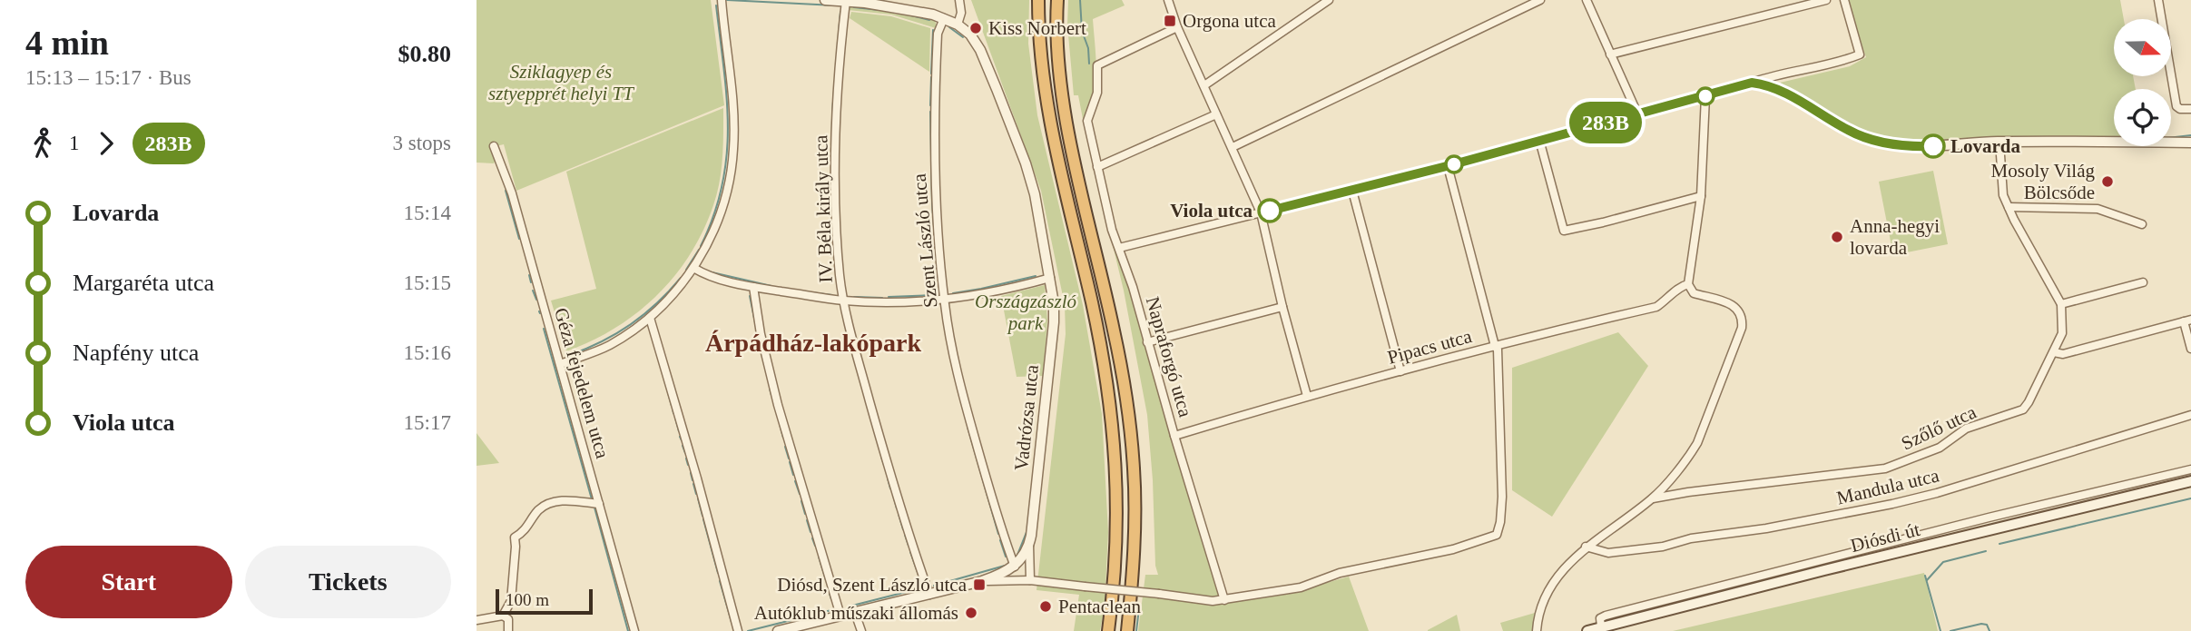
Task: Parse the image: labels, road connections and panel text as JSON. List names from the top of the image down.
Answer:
{
  "streets": {
    "main road": ["Diósdi út"],
    "street": [
      "IV. Béla király utca",
      "Szent László utca",
      "Pipacs utca",
      "Napraforgó utca",
      "Géza fejedelem utca",
      "Vadrózsa utca",
      "Szőlő utca",
      "Mandula utca"
    ]
  },
  "crossings": [
    ["IV. Béla király utca", "Vadrózsa utca"],
    ["Szent László utca", "Vadrózsa utca"],
    ["Pipacs utca", "Napraforgó utca"]
  ],
  "districts": ["Árpádház-lakópark"],
  "parks": ["Sziklagyep és sztyepprét helyi TT", "Országzászló park"],
  "places": {
    "transit": ["Orgona utca", "Diósd, Szent László utca"],
    "other": [
      "Kiss Norbert",
      "Lovarda",
      "Mosoly Világ Bölcsőde",
      "Viola utca",
      "Anna-hegyi lovarda",
      "Pentaclean",
      "Autóklub műszaki állomás"
    ]
  },
  "lines": ["bus line 283B"],
  "scale_bar": "100 m",
  "north": "right",
  "page": {
    "heading": ["4 min", "15:13 – 15:17 · Bus", "$0.80"],
    "on_map": "283B",
    "legs": ["1", "283B", "3 stops"],
    "list": [
      {
        "name": "Lovarda",
        "value": "15:14"
      },
      {
        "name": "Margaréta utca",
        "value": "15:15"
      },
      {
        "name": "Napfény utca",
        "value": "15:16"
      },
      {
        "name": "Viola utca",
        "value": "15:17"
      }
    ],
    "buttons": ["Start", "Tickets"],
    "scale": "100 m"
  }
}
